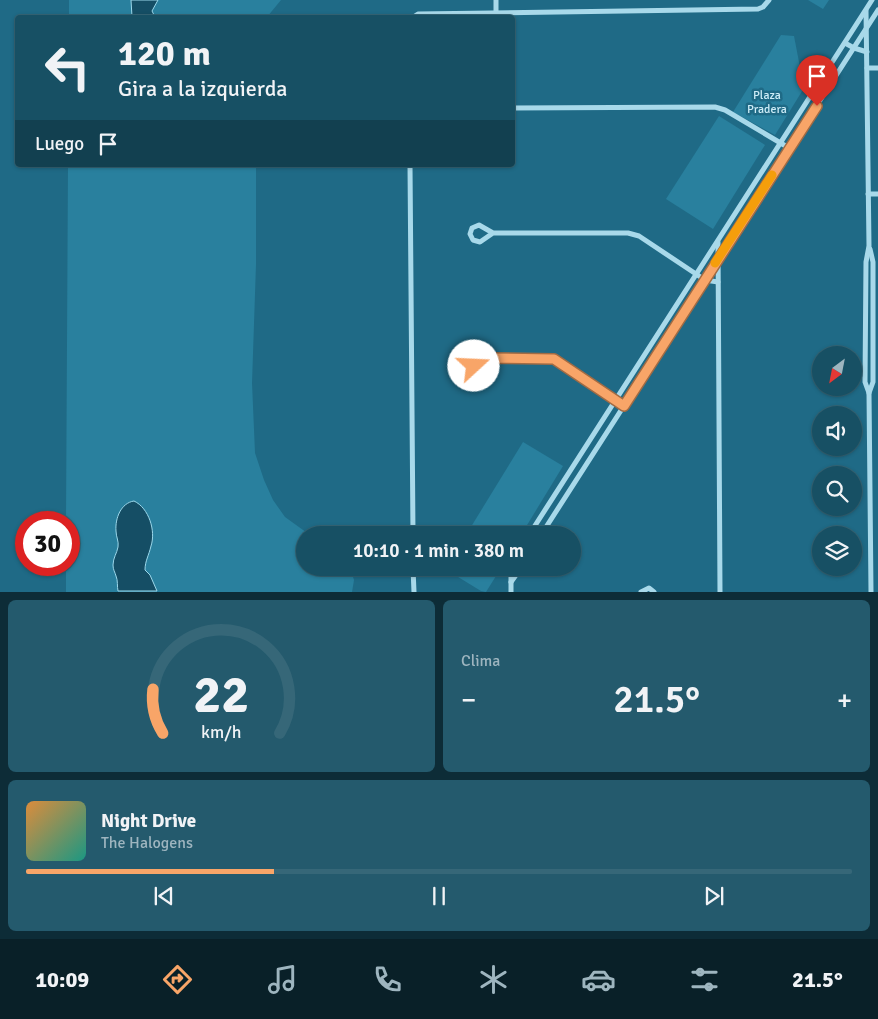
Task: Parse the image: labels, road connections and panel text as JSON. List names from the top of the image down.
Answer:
{
  "parks": ["Plaza Pradera"],
  "north": "bottom left",
  "page": {
    "turn": ["120 m", "Gira a la izquierda"],
    "then": "Luego",
    "limit": "30",
    "trip": "10:10 · 1 min · 380 m",
    "tile": "Clima",
    "heat": ["−", "21.5°", "+"],
    "song": ["Night Drive", "The Halogens"],
    "tabs": ["10:09", "21.5°"],
    "gauge": ["22", "km/h"]
  }
}
